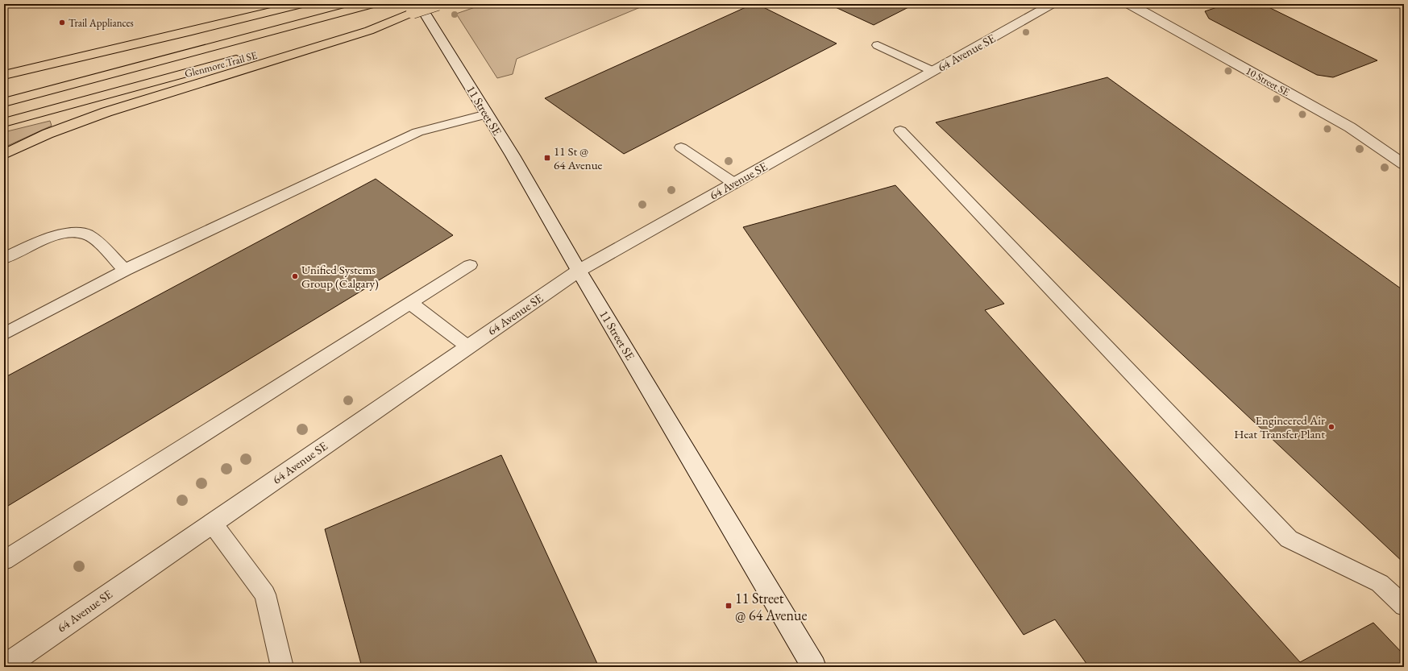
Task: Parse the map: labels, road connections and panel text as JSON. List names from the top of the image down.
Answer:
{
  "streets": {
    "highway": ["Glenmore Trail SE"],
    "street": ["64 Avenue SE", "10 Street SE", "11 Street SE"]
  },
  "crossings": [
    ["64 Avenue SE", "11 Street SE"]
  ],
  "places": {
    "other": ["Trail Appliances", "Unified Systems Group (Calgary)", "Engineered Air Heat Transfer Plant"],
    "transit": ["11 St @ 64 Avenue", "11 Street @ 64 Avenue"]
  }
}
